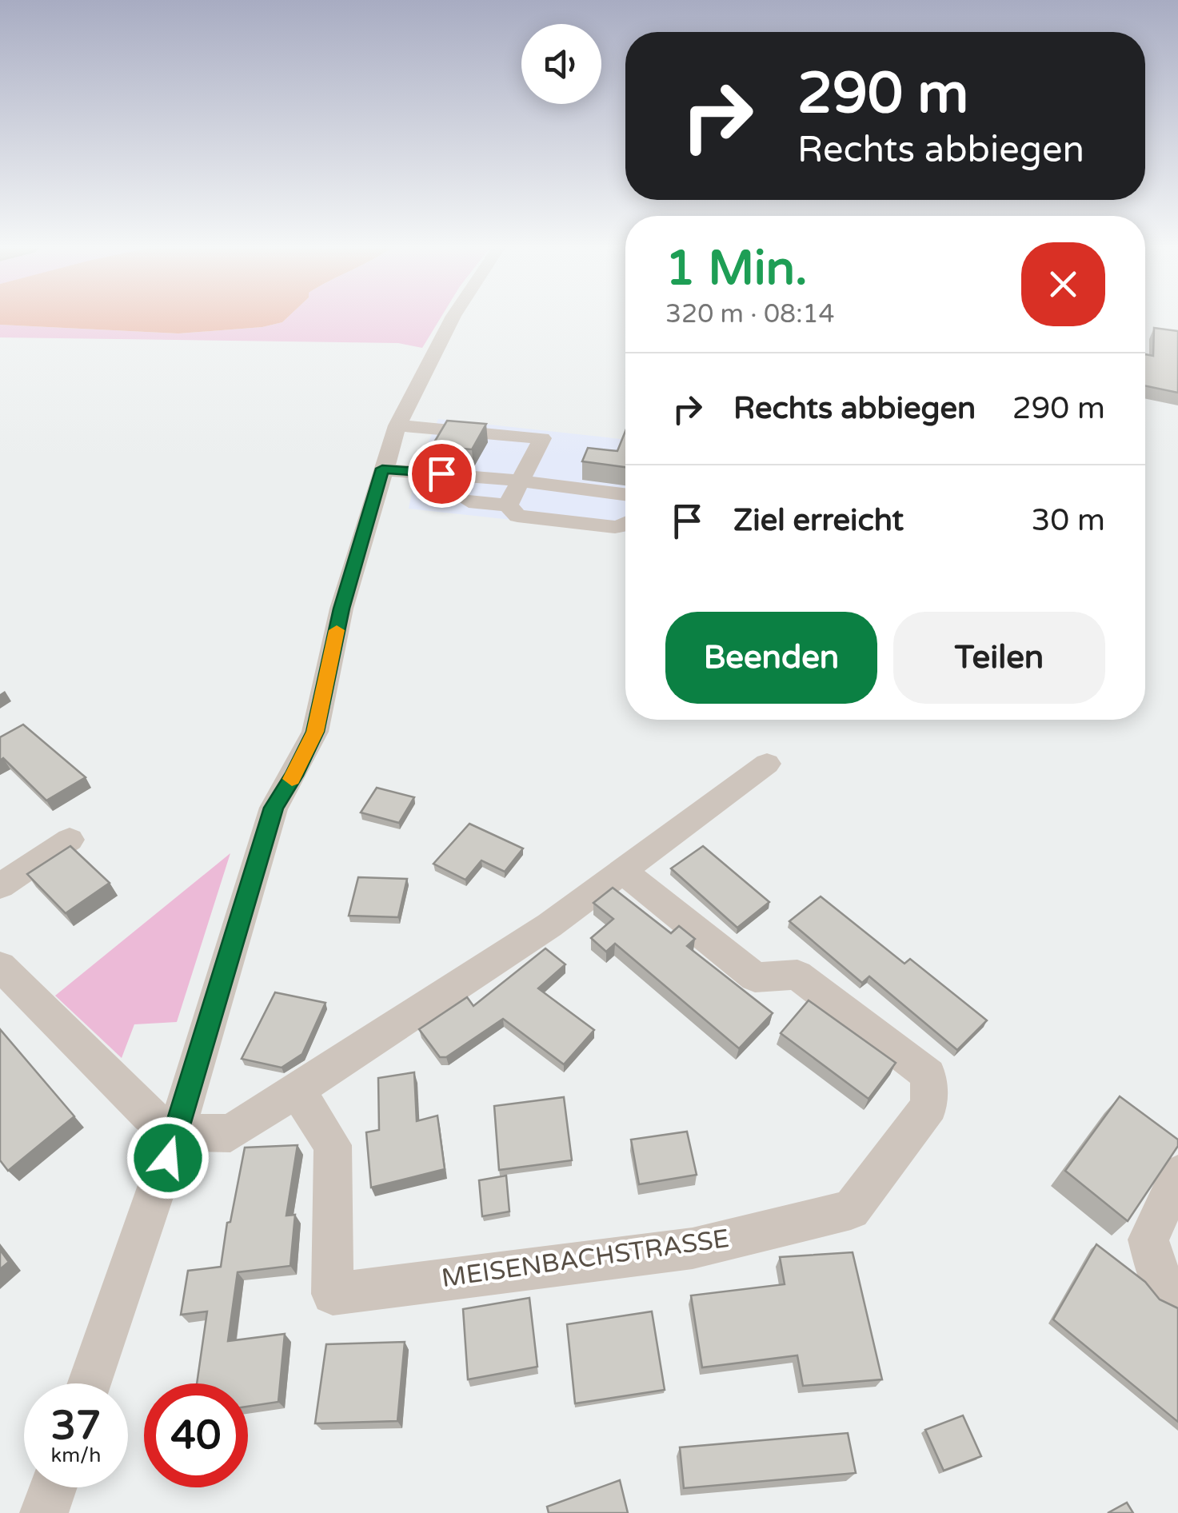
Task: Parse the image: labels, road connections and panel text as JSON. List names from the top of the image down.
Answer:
{
  "streets": {
    "street": ["MEISENBACHSTRASSE"]
  },
  "page": {
    "turn": ["290 m", "Rechts abbiegen"],
    "heading": ["1 Min.", "320 m · 08:14"],
    "list": [
      {
        "name": "Rechts abbiegen",
        "value": "290 m"
      },
      {
        "name": "Ziel erreicht",
        "value": "30 m"
      }
    ],
    "buttons": ["Beenden", "Teilen"],
    "speed": "37 km/h",
    "limit": "40"
  }
}
